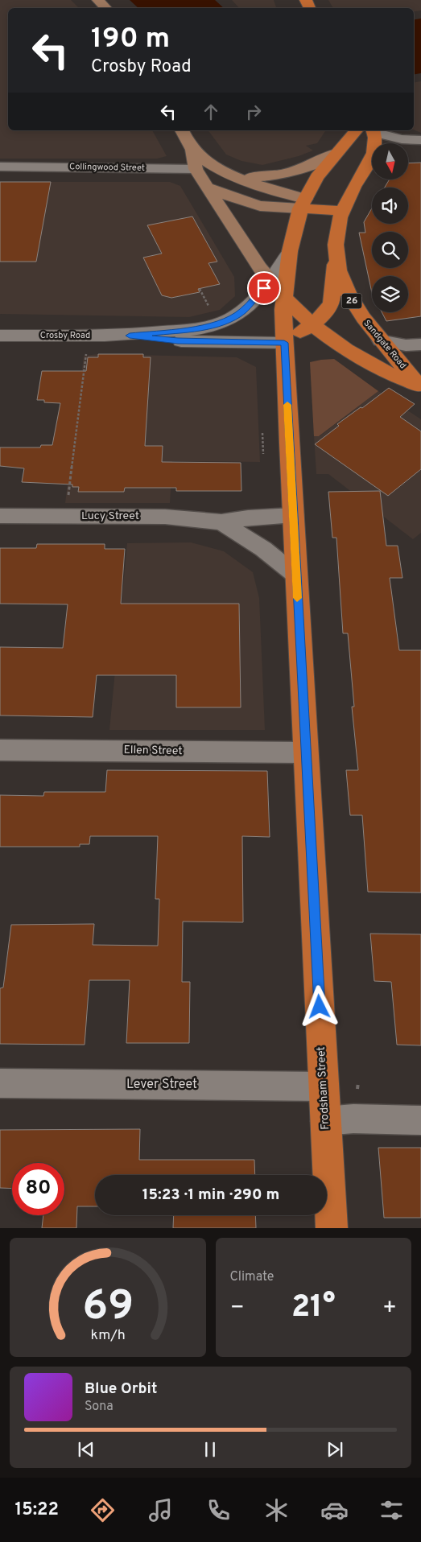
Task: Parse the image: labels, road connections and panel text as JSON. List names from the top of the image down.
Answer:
{
  "streets": {
    "highway": ["26", "Sandgate Road", "Frodsham Street"],
    "main road": ["Collingwood Street"],
    "street": [
      "Crosby Road",
      "Lucy Street",
      "Ellen Street",
      "Lever Street"
    ]
  },
  "crossings": [
    ["Collingwood Street", "Sandgate Road"],
    ["26", "Sandgate Road"],
    ["Crosby Road", "Sandgate Road"],
    ["Crosby Road", "Frodsham Street"],
    ["Sandgate Road", "Frodsham Street"],
    ["Lucy Street", "Frodsham Street"],
    ["Ellen Street", "Frodsham Street"],
    ["Lever Street", "Frodsham Street"]
  ],
  "north": "bottom",
  "page": {
    "turn": ["190 m", "Crosby Road"],
    "limit": "80",
    "trip": "15:23 · 1 min · 290 m",
    "tile": "Climate",
    "heat": ["−", "21°", "+"],
    "song": ["Blue Orbit", "Sona"],
    "tabs": "15:22",
    "gauge": ["69", "km/h"]
  }
}
